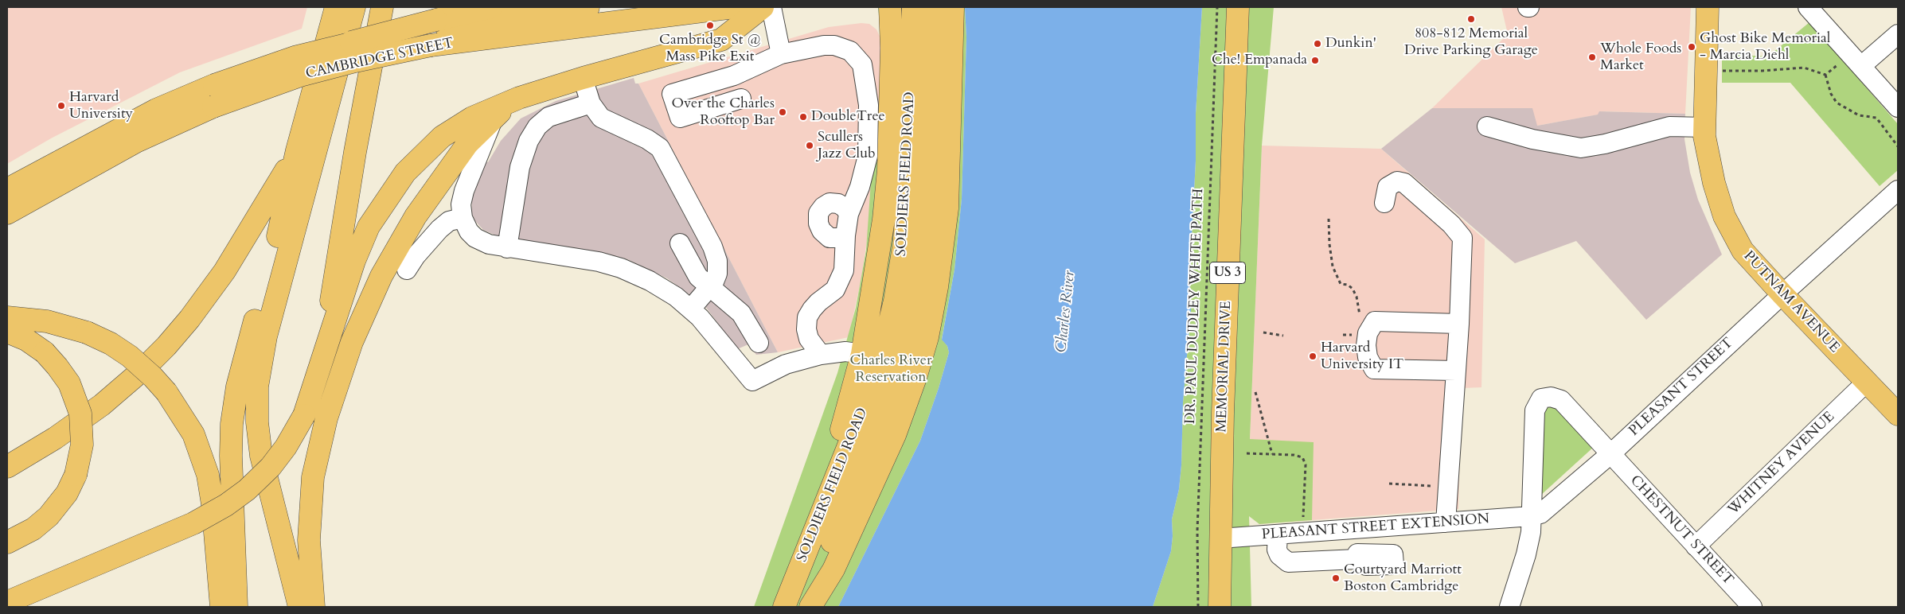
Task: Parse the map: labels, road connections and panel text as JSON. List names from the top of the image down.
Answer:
{
  "streets": {
    "main road": [
      "CAMBRIDGE STREET",
      "SOLDIERS FIELD ROAD",
      "US 3",
      "PUTNAM AVENUE",
      "MEMORIAL DRIVE"
    ],
    "street": [
      "PLEASANT STREET",
      "WHITNEY AVENUE",
      "PLEASANT STREET EXTENSION",
      "CHESTNUT STREET"
    ],
    "path": ["DR. PAUL DUDLEY WHITE PATH"]
  },
  "crossings": [
    ["PUTNAM AVENUE", "PLEASANT STREET"],
    ["PUTNAM AVENUE", "WHITNEY AVENUE"],
    ["MEMORIAL DRIVE", "PLEASANT STREET EXTENSION"],
    ["PLEASANT STREET", "PLEASANT STREET EXTENSION"],
    ["PLEASANT STREET", "CHESTNUT STREET"],
    ["WHITNEY AVENUE", "CHESTNUT STREET"],
    ["PLEASANT STREET EXTENSION", "CHESTNUT STREET"]
  ],
  "water": ["Charles River"],
  "parks": ["Charles River Reservation"],
  "places": [
    "808-812 Memorial Drive Parking Garage",
    "Cambridge St @ Mass Pike Exit",
    "Dunkin'",
    "Ghost Bike Memorial - Marcia Diehl",
    "Whole Foods Market",
    "Che! Empanada",
    "Harvard University",
    "Over the Charles Rooftop Bar",
    "DoubleTree",
    "Scullers Jazz Club",
    "Harvard University IT",
    "Courtyard Marriott Boston Cambridge"
  ]
}
